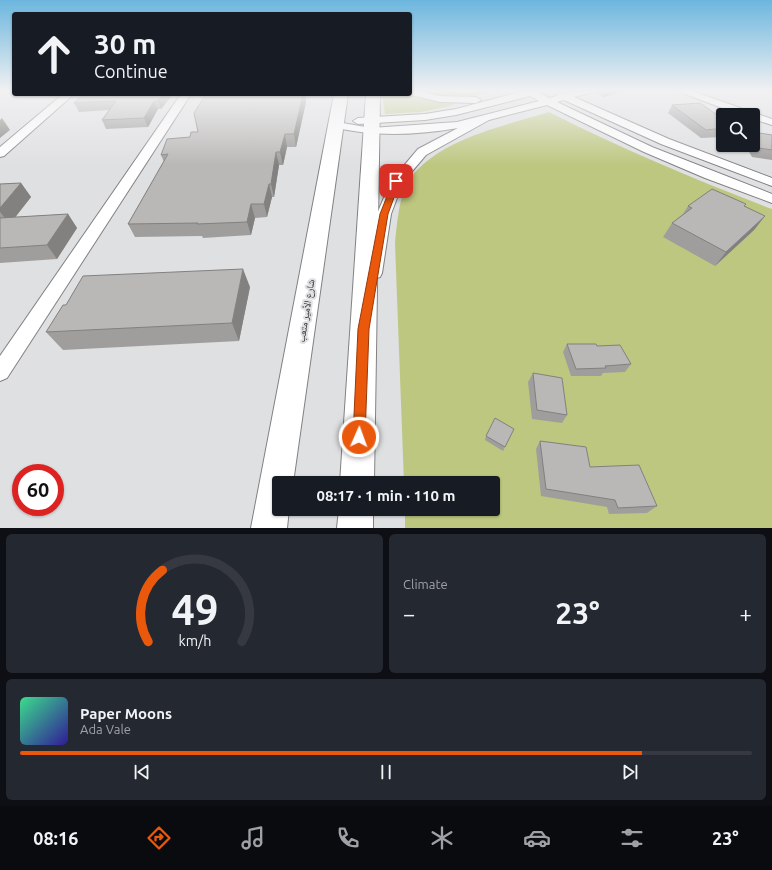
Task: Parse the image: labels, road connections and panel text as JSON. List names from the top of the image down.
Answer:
{
  "streets": {
    "main road": ["شارع الأمير متعب"]
  },
  "page": {
    "turn": ["30 m", "Continue"],
    "limit": "60",
    "trip": "08:17 · 1 min · 110 m",
    "tile": "Climate",
    "heat": ["−", "23°", "+"],
    "song": ["Paper Moons", "Ada Vale"],
    "tabs": ["08:16", "23°"],
    "gauge": ["49", "km/h"]
  }
}
